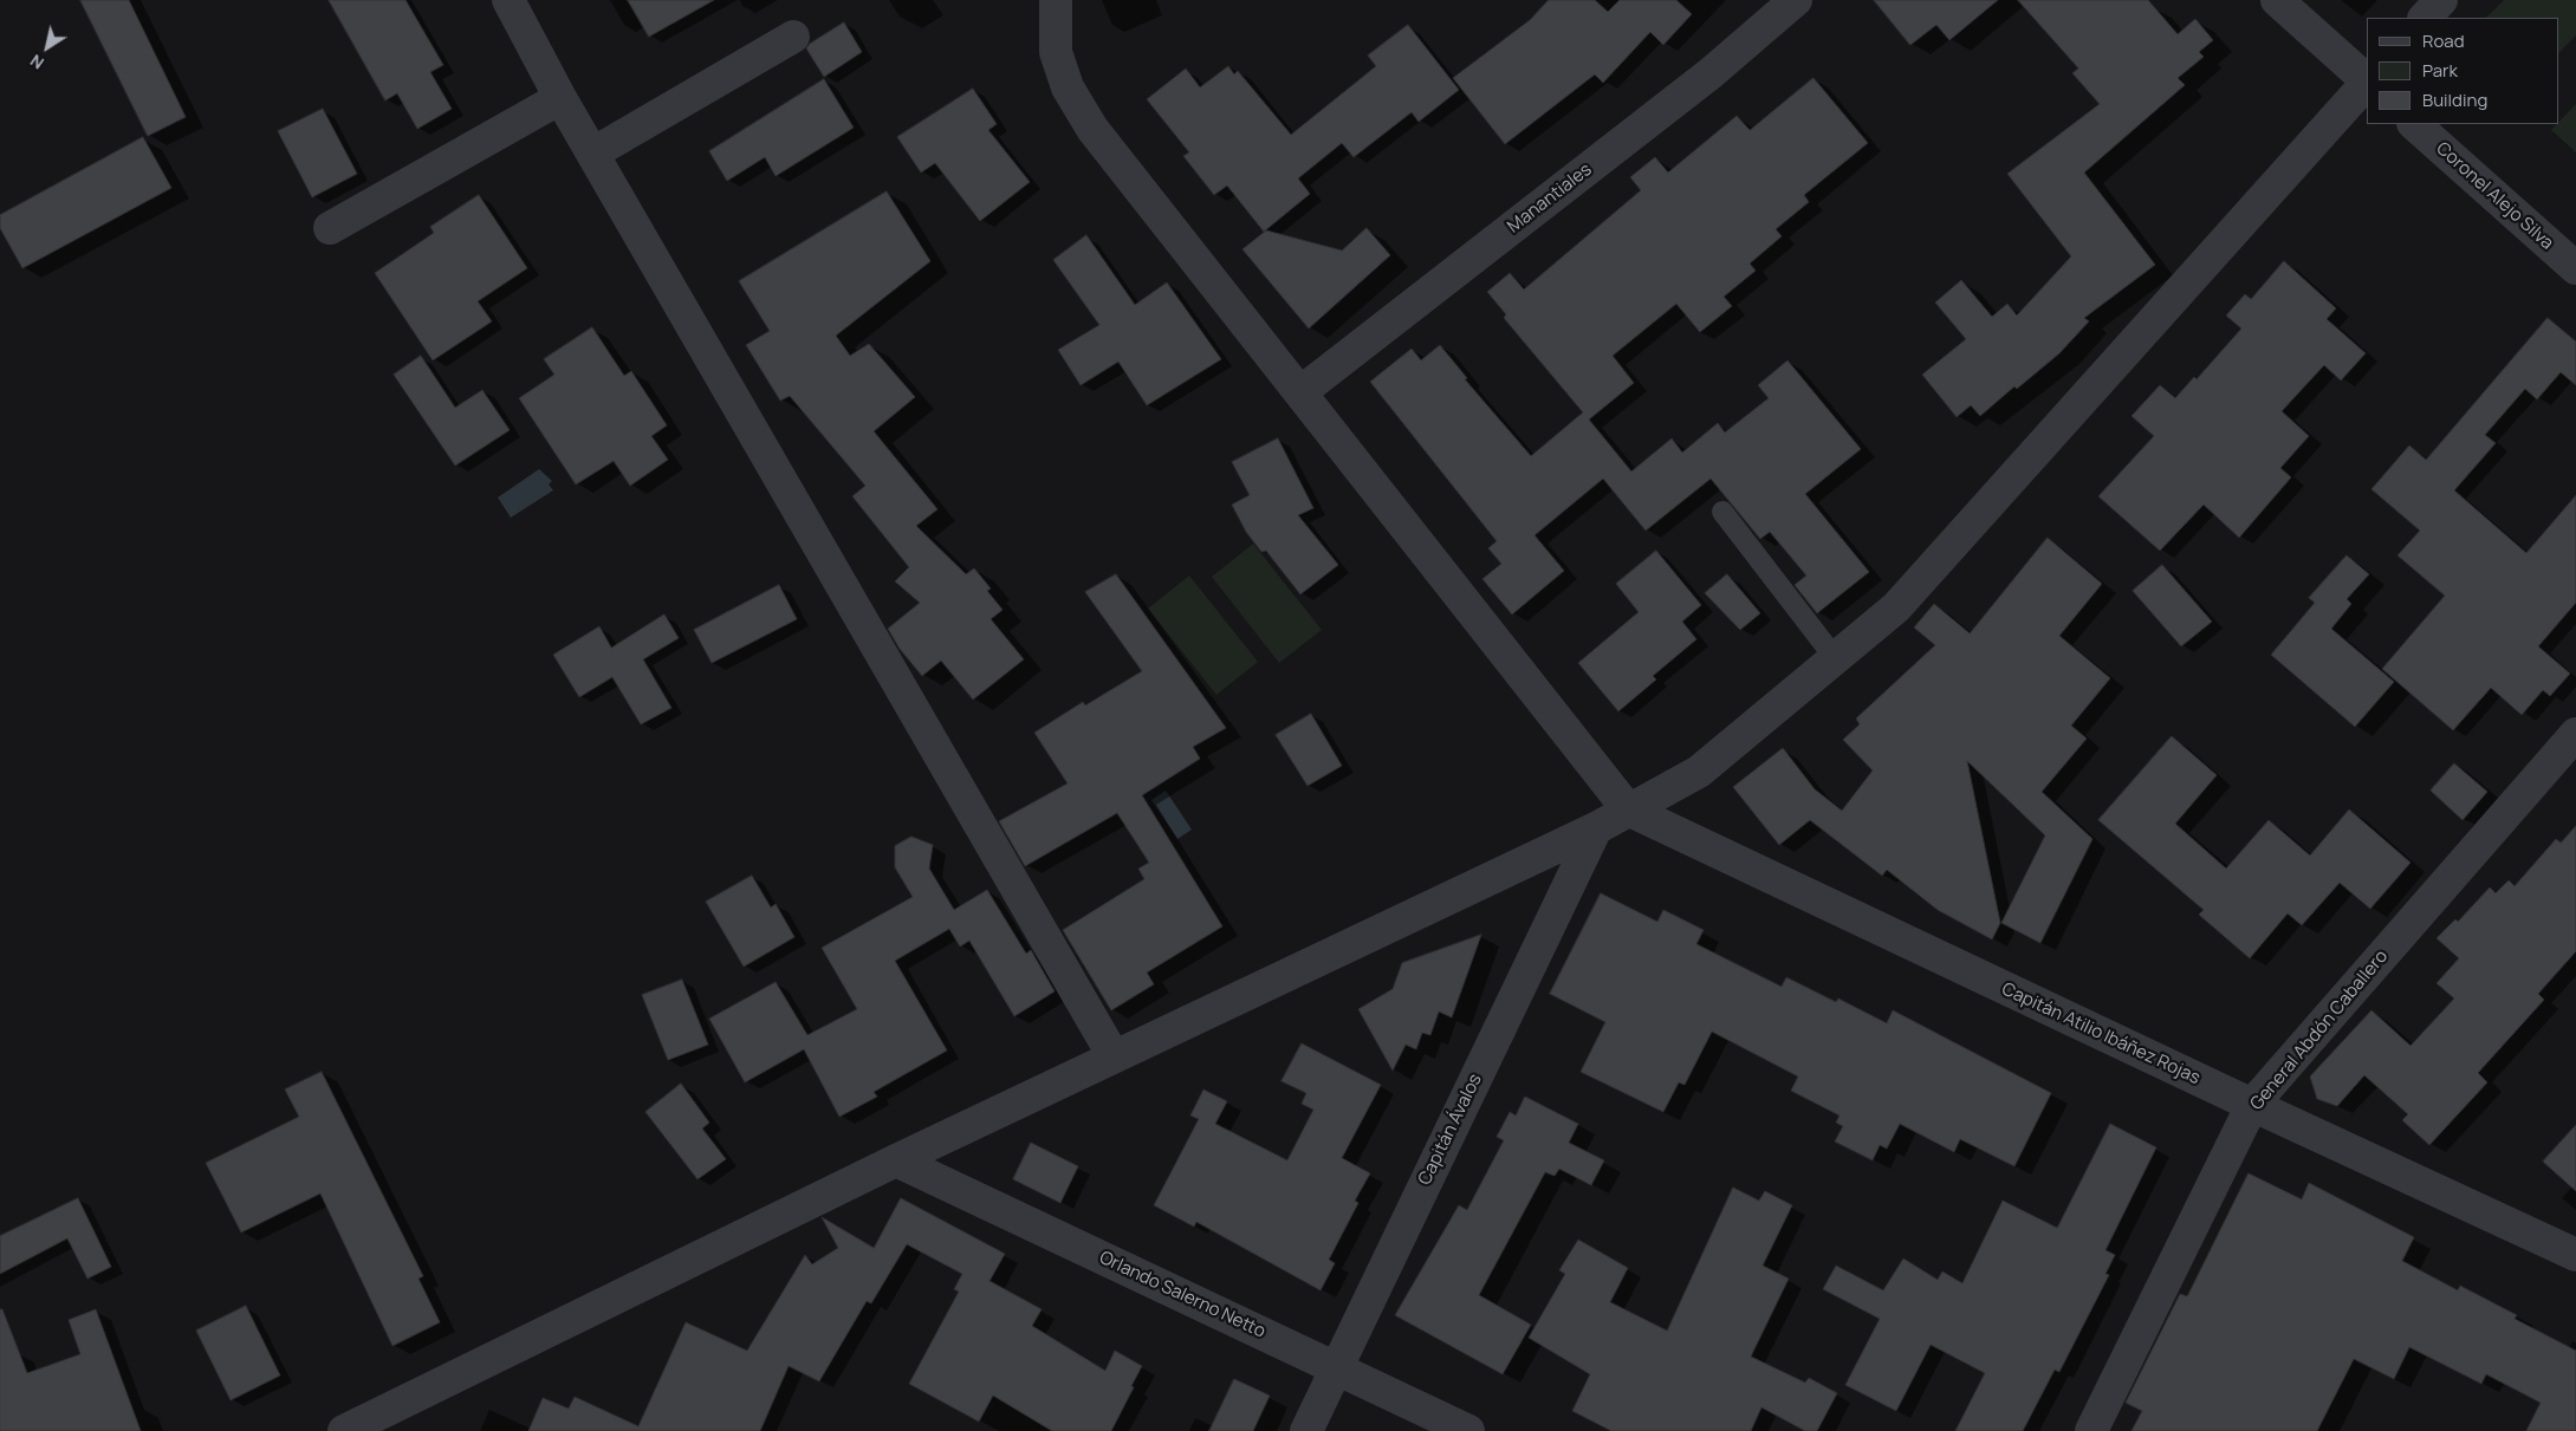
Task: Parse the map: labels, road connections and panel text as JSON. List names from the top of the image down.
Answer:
{
  "streets": {
    "street": [
      "Coronel Alejo Silva",
      "Manantiales",
      "General Abdón Caballero",
      "Capitán Atilio Ibáñez Rojas",
      "Capitán Ávalos",
      "Orlando Salerno Netto"
    ]
  },
  "crossings": [
    ["General Abdón Caballero", "Capitán Atilio Ibáñez Rojas"],
    ["Capitán Ávalos", "Orlando Salerno Netto"]
  ],
  "legend": ["Road", "Park", "Building"],
  "north": "bottom left"
}
